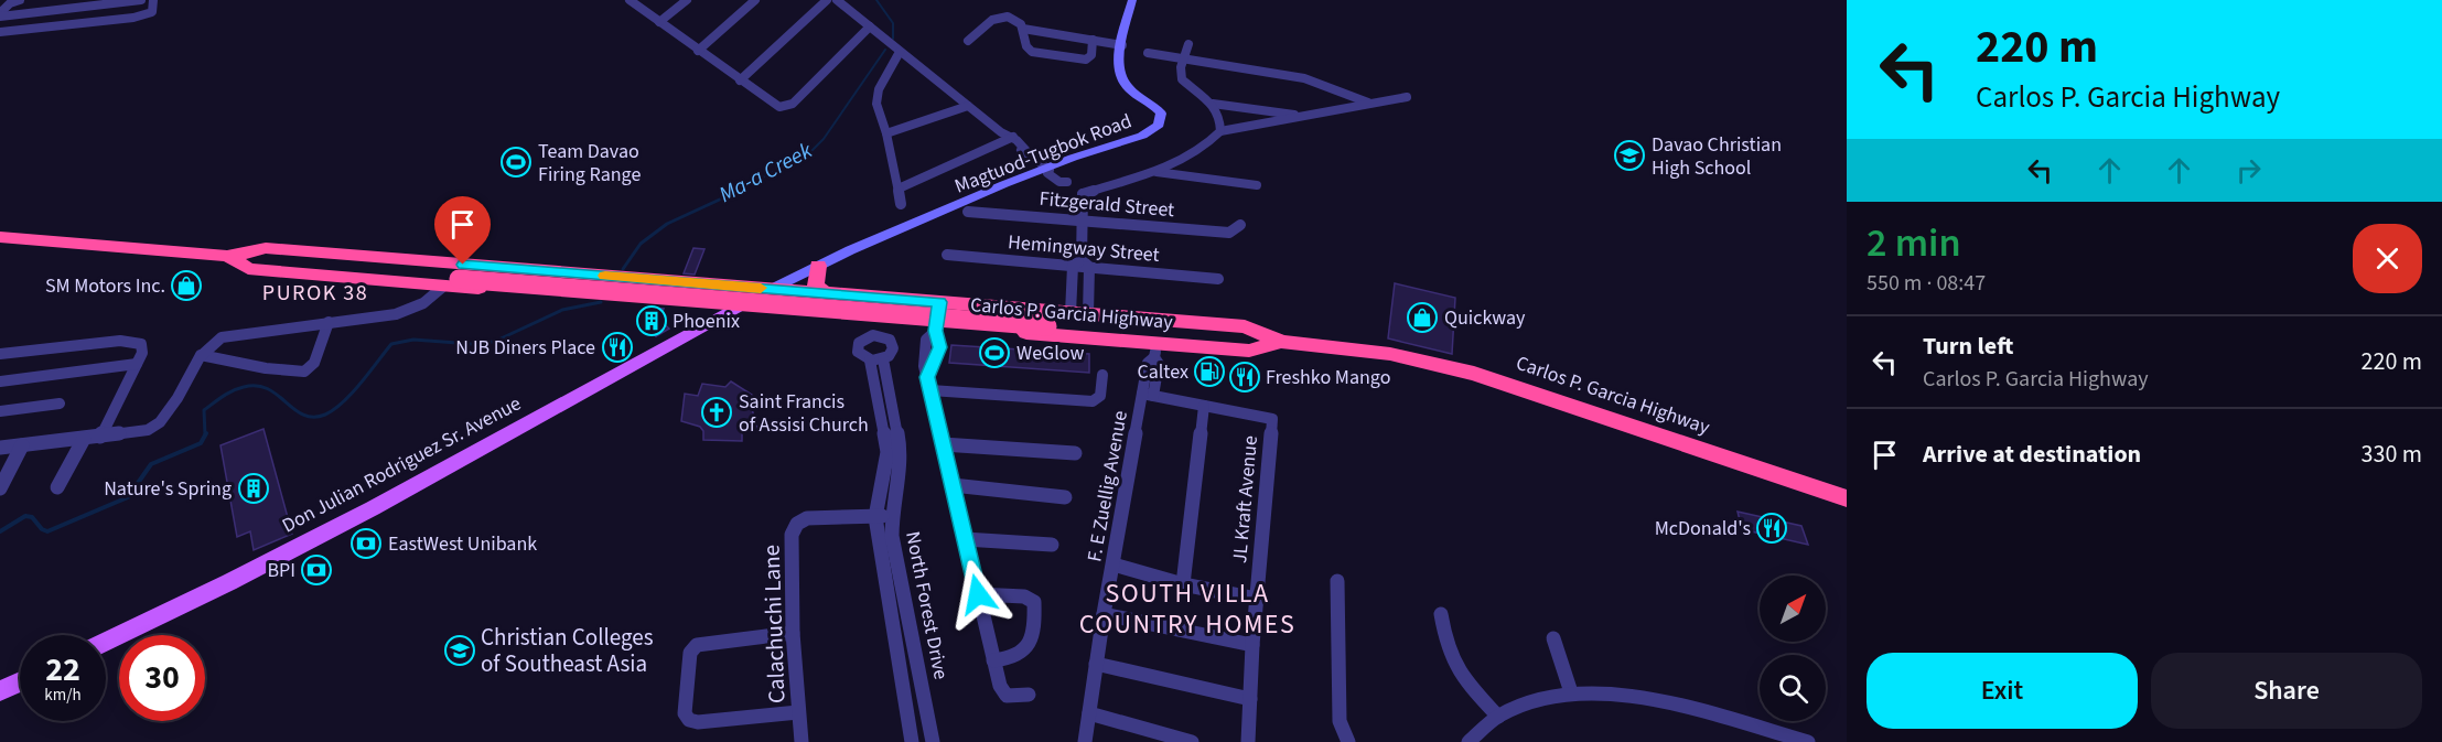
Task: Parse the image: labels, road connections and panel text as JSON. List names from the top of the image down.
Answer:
{
  "streets": {
    "highway": ["Carlos P. Garcia Highway"],
    "main road": ["Magtuod-Tugbok Road", "Don Julian Rodriguez Sr. Avenue"],
    "street": [
      "Fitzgerald Street",
      "Hemingway Street",
      "F. E Zuellig Avenue",
      "JL Kraft Avenue",
      "North Forest Drive",
      "Calachuchi Lane"
    ]
  },
  "crossings": [
    ["Magtuod-Tugbok Road", "Carlos P. Garcia Highway"],
    ["Magtuod-Tugbok Road", "Don Julian Rodriguez Sr. Avenue"],
    ["Carlos P. Garcia Highway", "Don Julian Rodriguez Sr. Avenue"],
    ["Carlos P. Garcia Highway", "F. E Zuellig Avenue"],
    ["North Forest Drive", "Calachuchi Lane"]
  ],
  "districts": ["PUROK 38", "SOUTH VILLA COUNTRY HOMES"],
  "water": ["Ma-a Creek"],
  "places": {
    "school or university": ["Davao Christian High School", "Christian Colleges of Southeast Asia"],
    "sports": ["Team Davao Firing Range", "WeGlow"],
    "shop": ["SM Motors Inc.", "Quickway"],
    "building": ["Phoenix", "Nature's Spring"],
    "restaurant": ["NJB Diners Place", "Freshko Mango", "McDonald's"],
    "fuel station": ["Caltex"],
    "church": ["Saint Francis of Assisi Church"],
    "bank": ["EastWest Unibank", "BPI"]
  },
  "north": "top right",
  "page": {
    "turn": ["220 m", "Carlos P. Garcia Highway"],
    "heading": ["2 min", "550 m · 08:47"],
    "list": [
      {
        "name": "Turn left",
        "note": "Carlos P. Garcia Highway",
        "value": "220 m"
      },
      {
        "name": "Arrive at destination",
        "value": "330 m"
      }
    ],
    "speed": "22 km/h",
    "limit": "30",
    "buttons": ["Exit", "Share"]
  }
}
